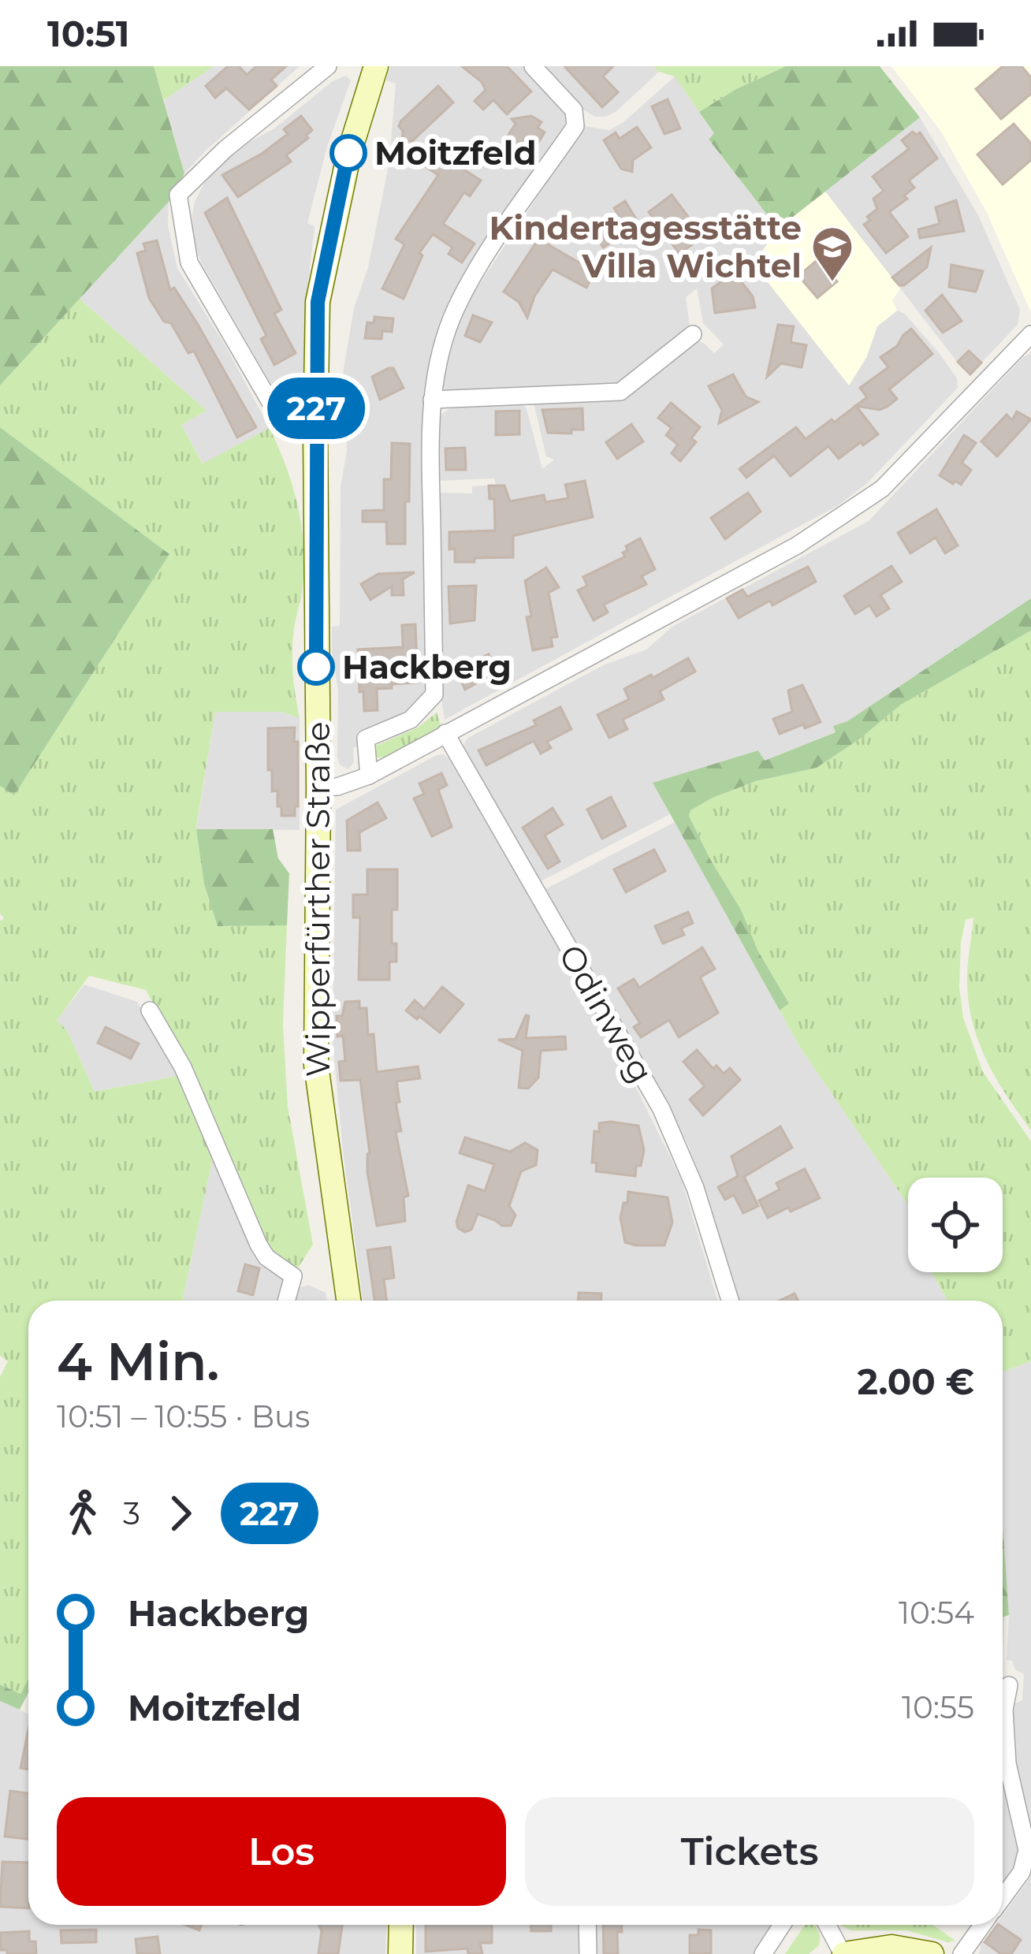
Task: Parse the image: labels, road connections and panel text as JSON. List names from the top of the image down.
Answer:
{
  "streets": {
    "main road": ["Wipperfürther Straße"],
    "street": ["Odinweg"]
  },
  "places": {
    "other": ["Moitzfeld", "Hackberg"],
    "school or university": ["Kindertagesstätte Villa Wichtel"]
  },
  "lines": ["bus line 227"],
  "page": {
    "status": "10:51",
    "on_map": "227",
    "heading": ["4 Min.", "10:51 – 10:55 · Bus", "2.00 €"],
    "legs": ["3", "227"],
    "list": [
      {
        "name": "Hackberg",
        "value": "10:54"
      },
      {
        "name": "Moitzfeld",
        "value": "10:55"
      }
    ],
    "buttons": ["Los", "Tickets"]
  }
}
